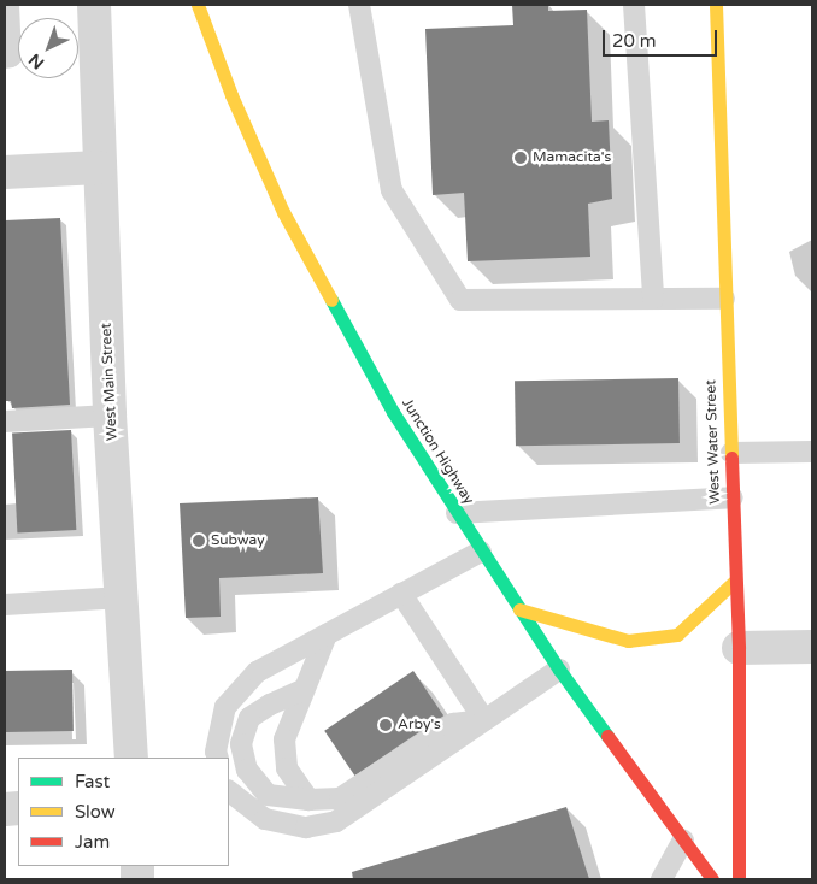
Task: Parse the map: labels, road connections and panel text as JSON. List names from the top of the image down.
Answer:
{
  "streets": {
    "main road": ["West Water Street", "Junction Highway"],
    "street": ["West Main Street"]
  },
  "places": ["Mamacita's", "Subway", "Arby's"],
  "legend": ["Fast", "Slow", "Jam"],
  "scale_bar": "20 m",
  "north": "bottom left"
}
